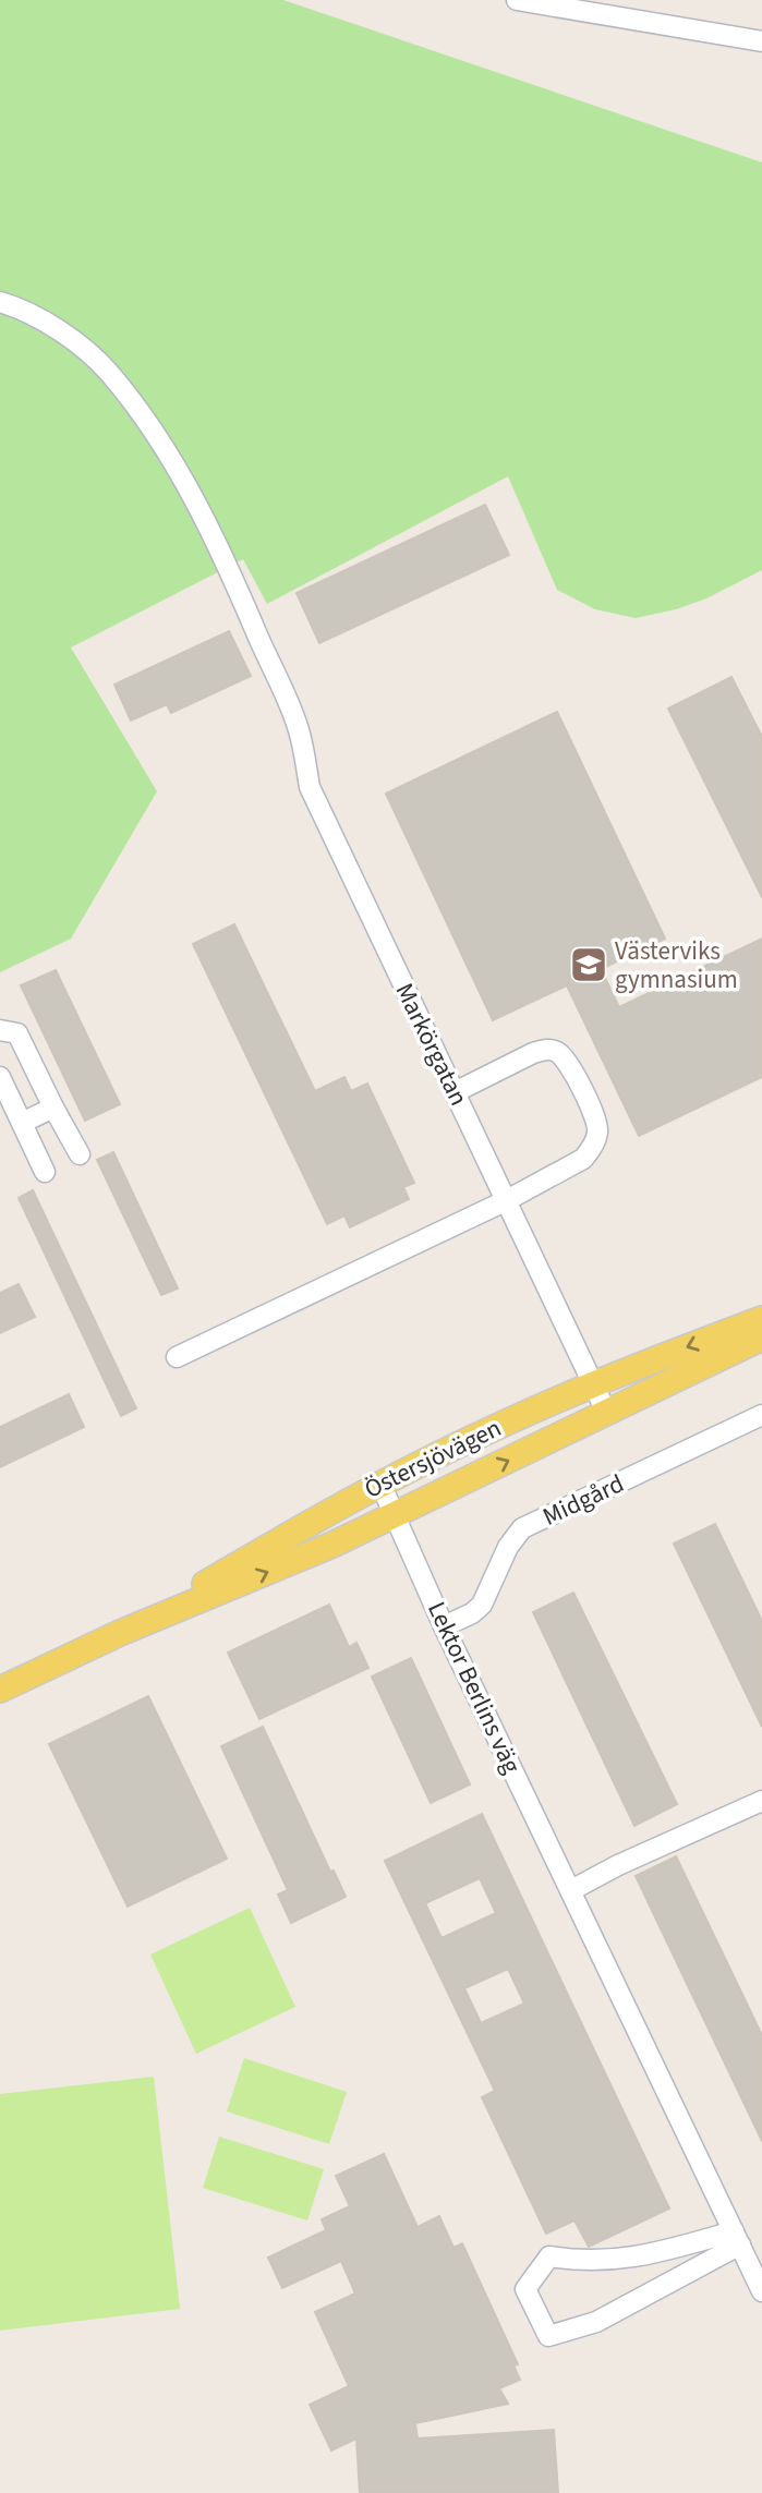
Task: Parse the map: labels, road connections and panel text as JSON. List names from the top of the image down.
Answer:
{
  "streets": {
    "main road": ["Östersjövägen"],
    "street": ["Markörgatan", "Midgård", "Lektor Berlins väg"]
  },
  "crossings": [
    ["Markörgatan", "Östersjövägen"],
    ["Östersjövägen", "Lektor Berlins väg"],
    ["Midgård", "Lektor Berlins väg"]
  ],
  "places": {
    "school or university": ["Västerviks gymnasium"]
  }
}
